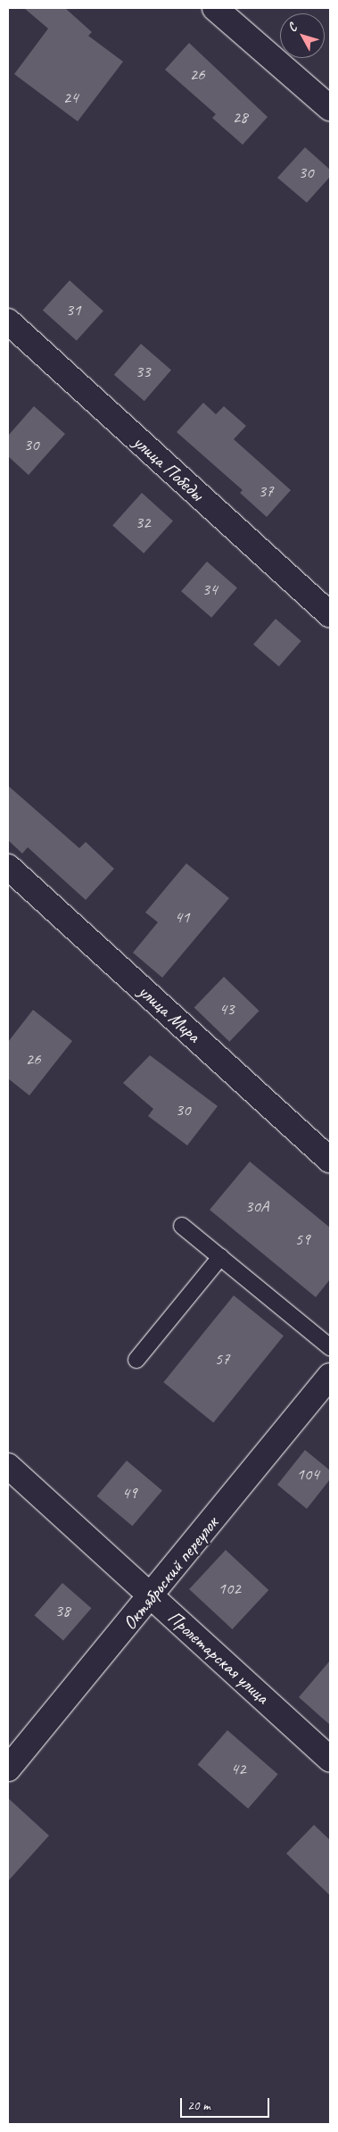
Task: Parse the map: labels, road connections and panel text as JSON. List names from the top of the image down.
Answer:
{
  "streets": {
    "street": [
      "улица Победы",
      "улица Мира",
      "Октябрьский переулок",
      "Пролетарская улица"
    ]
  },
  "crossings": [
    ["Октябрьский переулок", "Пролетарская улица"]
  ],
  "house_numbers": [
    "26",
    "24",
    "28",
    "30",
    "31",
    "33",
    "30",
    "37",
    "32",
    "34",
    "41",
    "43",
    "26",
    "30",
    "30А",
    "59",
    "57",
    "104",
    "49",
    "102",
    "38",
    "42"
  ],
  "scale_bar": "20 m",
  "north": "top left"
}
